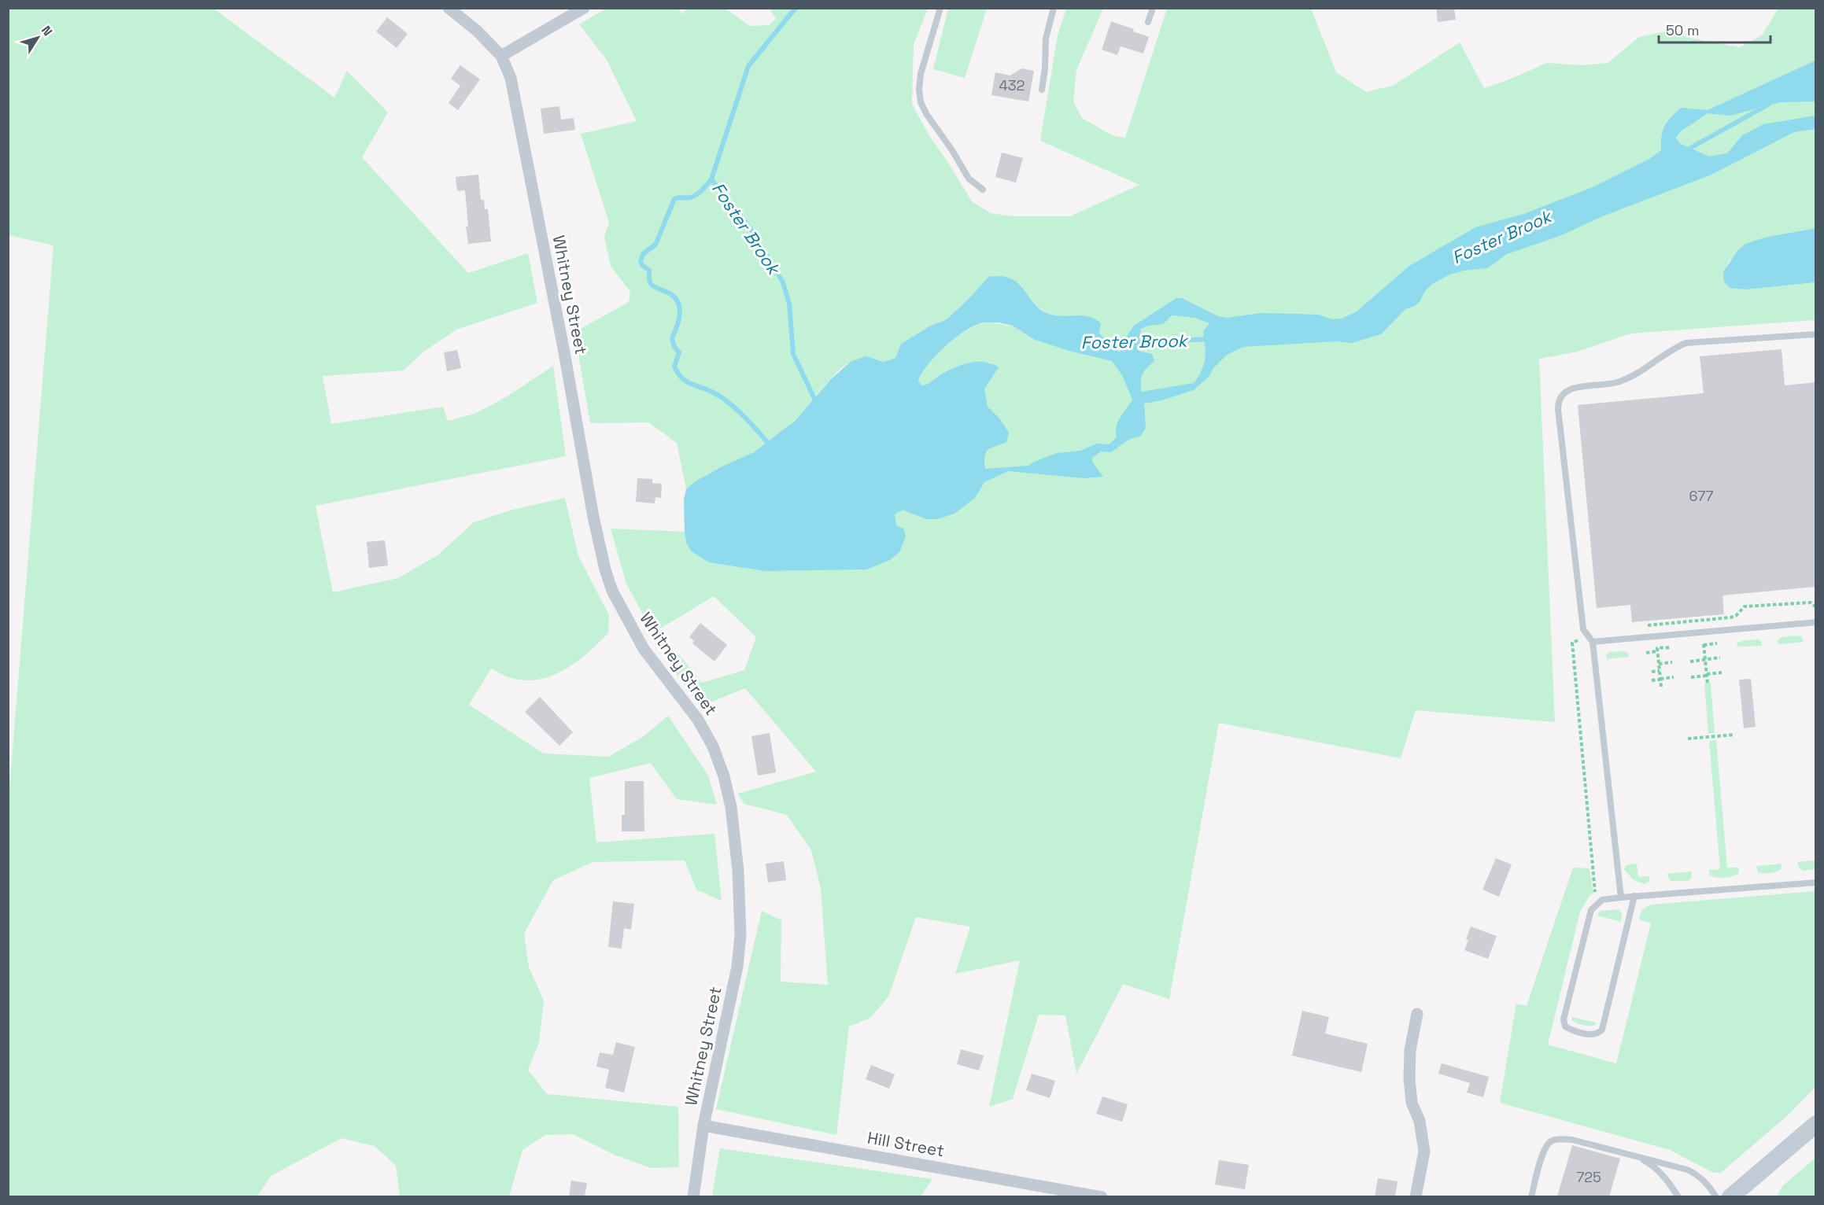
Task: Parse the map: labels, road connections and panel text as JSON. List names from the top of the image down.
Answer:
{
  "streets": {
    "street": ["Whitney Street", "Hill Street"]
  },
  "crossings": [
    ["Whitney Street", "Hill Street"]
  ],
  "water": ["Foster Brook"],
  "house_numbers": ["432", "677", "725"],
  "scale_bar": "50 m",
  "north": "top right"
}
